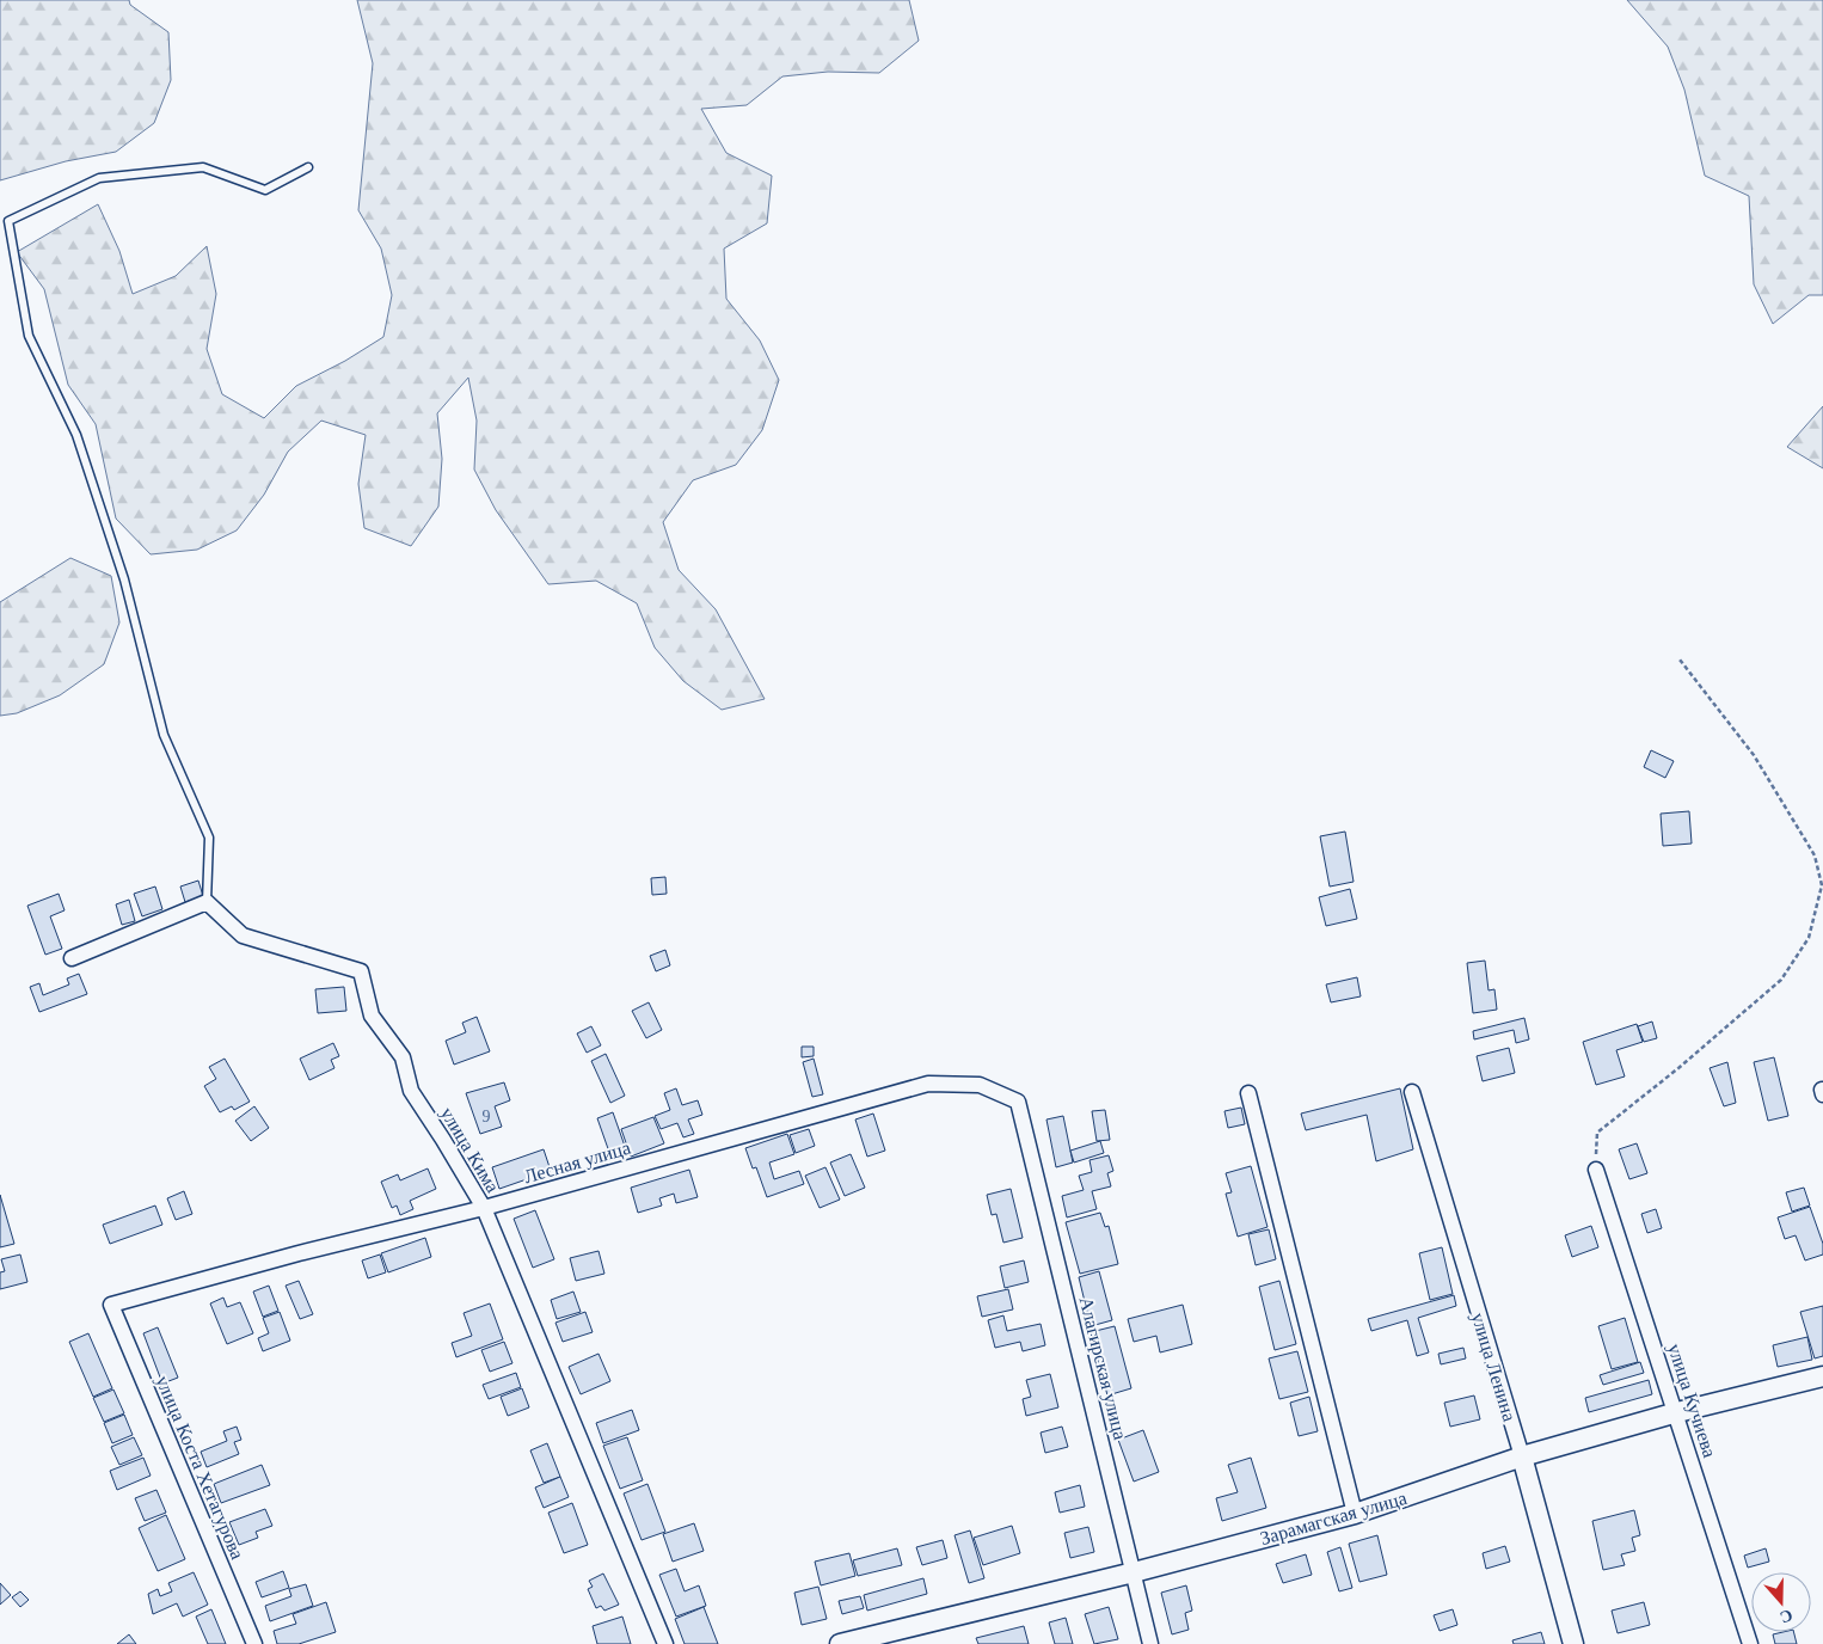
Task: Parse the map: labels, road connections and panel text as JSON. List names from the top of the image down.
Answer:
{
  "streets": {
    "street": [
      "улица Кима",
      "Лесная улица",
      "улица Ленина",
      "Алагирская улица",
      "улица Кучиева",
      "улица Коста Хетагурова",
      "Зарамагская улица"
    ]
  },
  "crossings": [
    ["улица Кима", "Лесная улица"],
    ["Лесная улица", "Алагирская улица"],
    ["Лесная улица", "улица Коста Хетагурова"],
    ["улица Ленина", "Зарамагская улица"],
    ["Алагирская улица", "Зарамагская улица"],
    ["улица Кучиева", "Зарамагская улица"]
  ],
  "house_numbers": ["9"],
  "north": "bottom"
}
